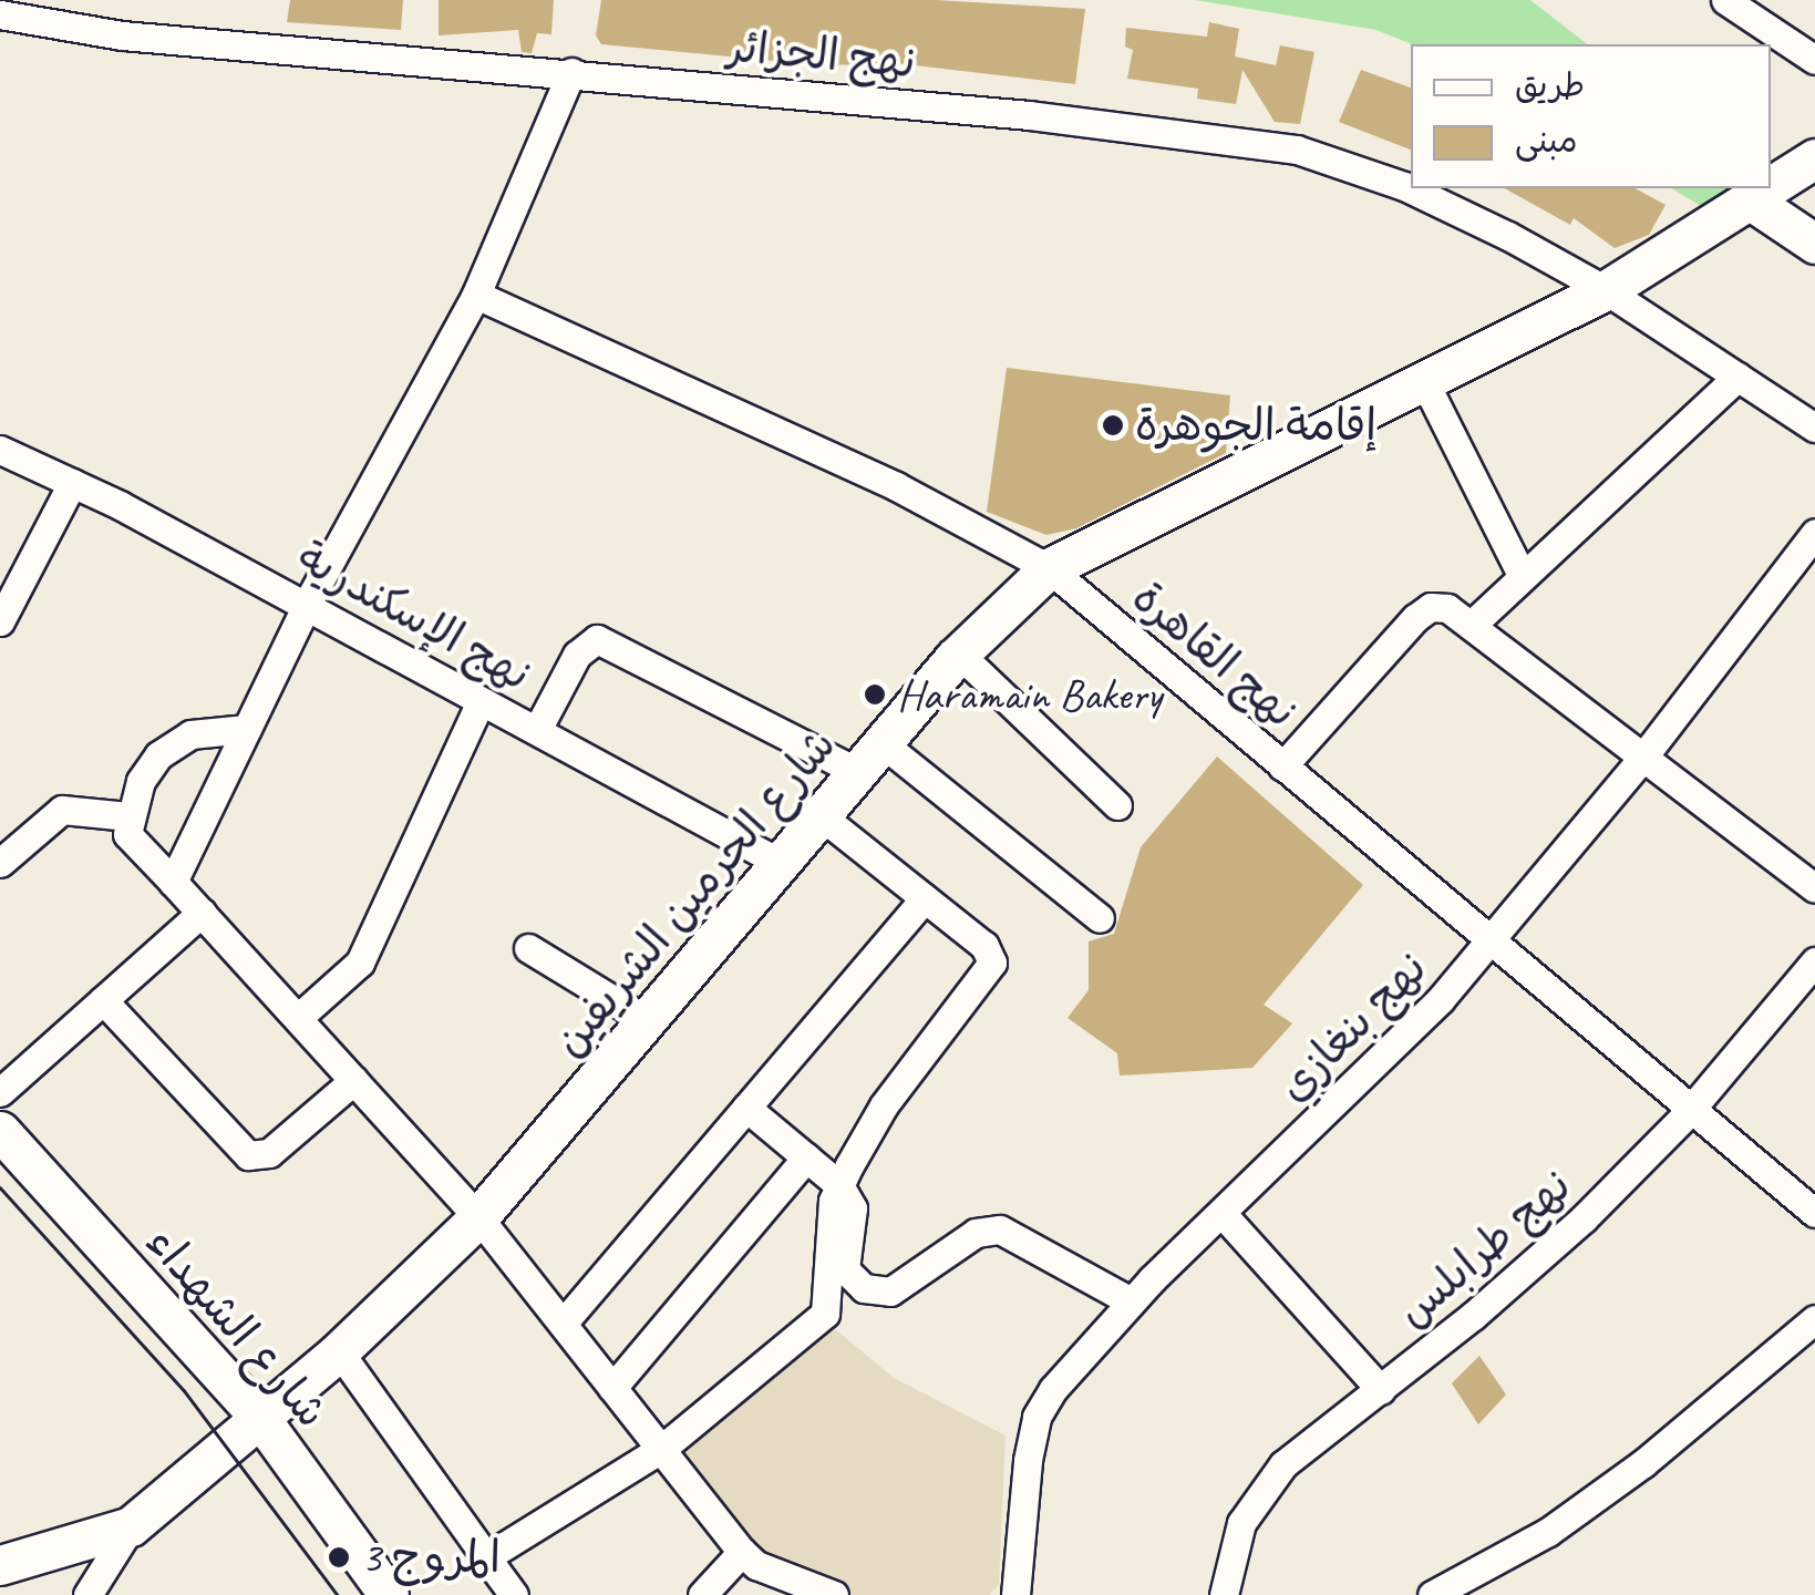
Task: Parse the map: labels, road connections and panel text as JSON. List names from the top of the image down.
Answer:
{
  "streets": {
    "street": [
      "نهج الجزائر",
      "نهج الإسكندرية",
      "نهج القاهرة",
      "شارع الحرمين الشريفين",
      "نهج بنغازي",
      "نهج طرابلس",
      "شارع الشهداء"
    ]
  },
  "crossings": [
    ["نهج الجزائر", "شارع الحرمين الشريفين"],
    ["نهج الإسكندرية", "شارع الحرمين الشريفين"],
    ["نهج القاهرة", "شارع الحرمين الشريفين"],
    ["نهج القاهرة", "نهج بنغازي"],
    ["نهج القاهرة", "نهج طرابلس"],
    ["شارع الحرمين الشريفين", "شارع الشهداء"]
  ],
  "places": ["إقامة الجوهرة", "Haramain Bakery", "المروج 3"],
  "legend": ["طريق", "مبنى"]
}
